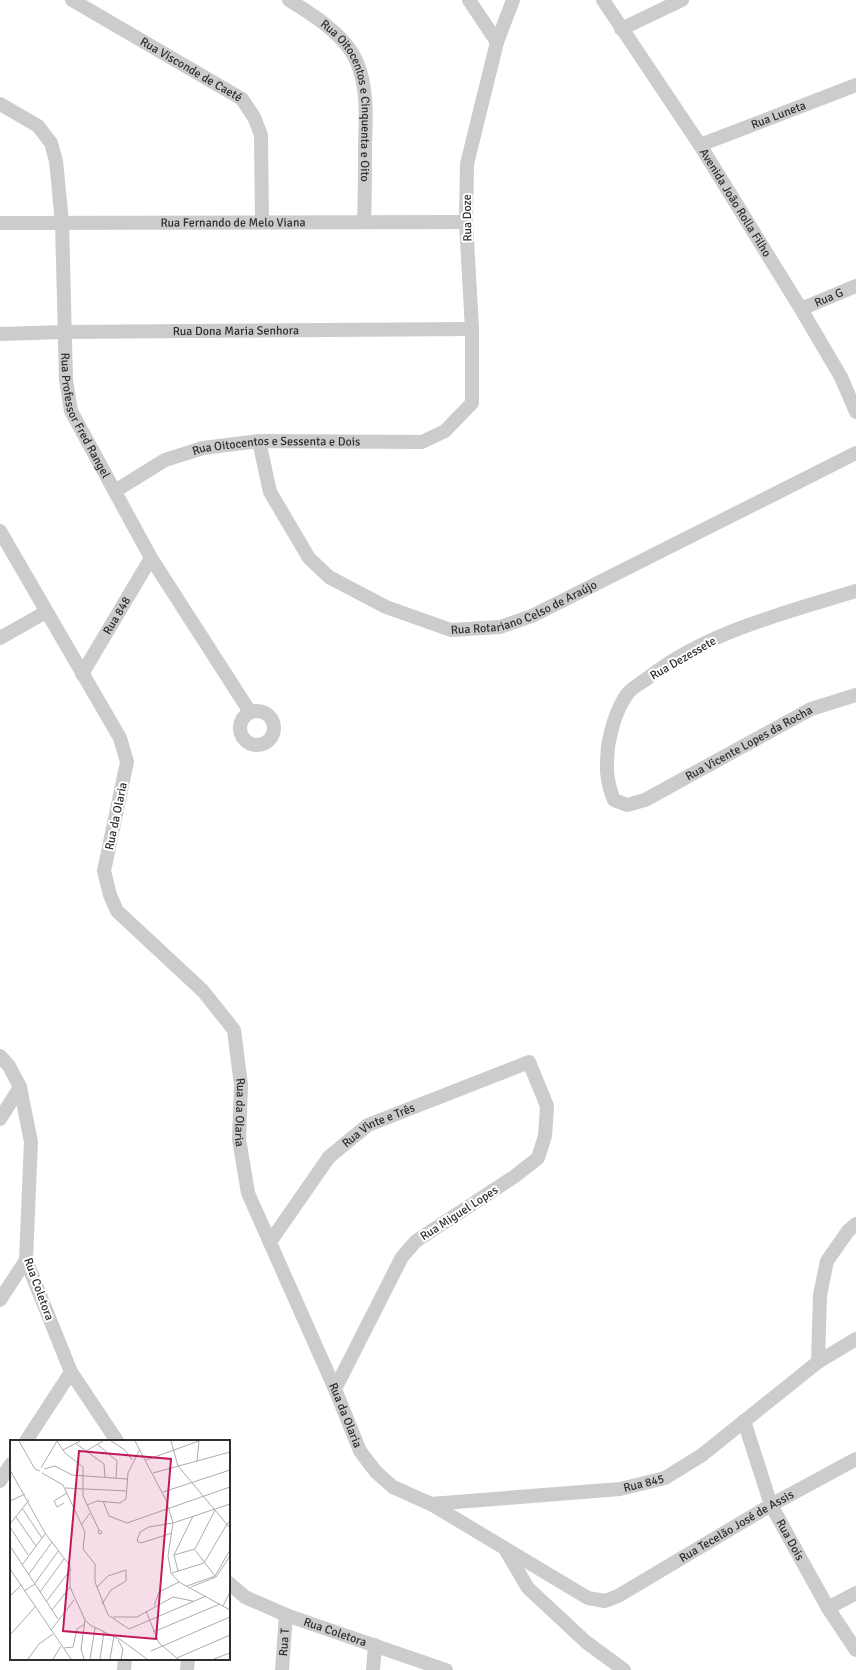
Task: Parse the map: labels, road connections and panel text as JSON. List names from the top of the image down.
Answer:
{
  "streets": {
    "street": [
      "Rua Visconde de Caeté",
      "Rua Oitocentos e Cinquenta e Oito",
      "Rua Luneta",
      "Avenida João Rolla Filho",
      "Rua Doze",
      "Rua Fernando de Melo Viana",
      "Rua G",
      "Rua Dona Maria Senhora",
      "Rua Professor Fred Rangel",
      "Rua Oitocentos e Sessenta e Dois",
      "Rua Rotariano Celso de Araújo",
      "Rua 848",
      "Rua Dezessete",
      "Rua Vicente Lopes da Rocha",
      "Rua da Olaria",
      "Rua Vinte e Três",
      "Rua Miguel Lopes",
      "Rua Coletora",
      "Rua 845",
      "Rua Tecelão José de Assis",
      "Rua Dois",
      "Rua T"
    ]
  },
  "crossings": [
    ["Rua Visconde de Caeté", "Rua Fernando de Melo Viana"],
    ["Rua Oitocentos e Cinquenta e Oito", "Rua Fernando de Melo Viana"],
    ["Rua Luneta", "Avenida João Rolla Filho"],
    ["Avenida João Rolla Filho", "Rua G"],
    ["Rua Doze", "Rua Fernando de Melo Viana"],
    ["Rua Doze", "Rua Dona Maria Senhora"],
    ["Rua Doze", "Rua Oitocentos e Sessenta e Dois"],
    ["Rua Fernando de Melo Viana", "Rua Professor Fred Rangel"],
    ["Rua Dona Maria Senhora", "Rua Professor Fred Rangel"],
    ["Rua Professor Fred Rangel", "Rua Oitocentos e Sessenta e Dois"],
    ["Rua Professor Fred Rangel", "Rua 848"],
    ["Rua Oitocentos e Sessenta e Dois", "Rua Rotariano Celso de Araújo"],
    ["Rua 848", "Rua da Olaria"],
    ["Rua Dezessete", "Rua Vicente Lopes da Rocha"],
    ["Rua da Olaria", "Rua Vinte e Três"],
    ["Rua da Olaria", "Rua Miguel Lopes"],
    ["Rua da Olaria", "Rua 845"],
    ["Rua da Olaria", "Rua Tecelão José de Assis"],
    ["Rua Vinte e Três", "Rua Miguel Lopes"],
    ["Rua Coletora", "Rua T"],
    ["Rua 845", "Rua Dois"],
    ["Rua Tecelão José de Assis", "Rua Dois"]
  ]
}
